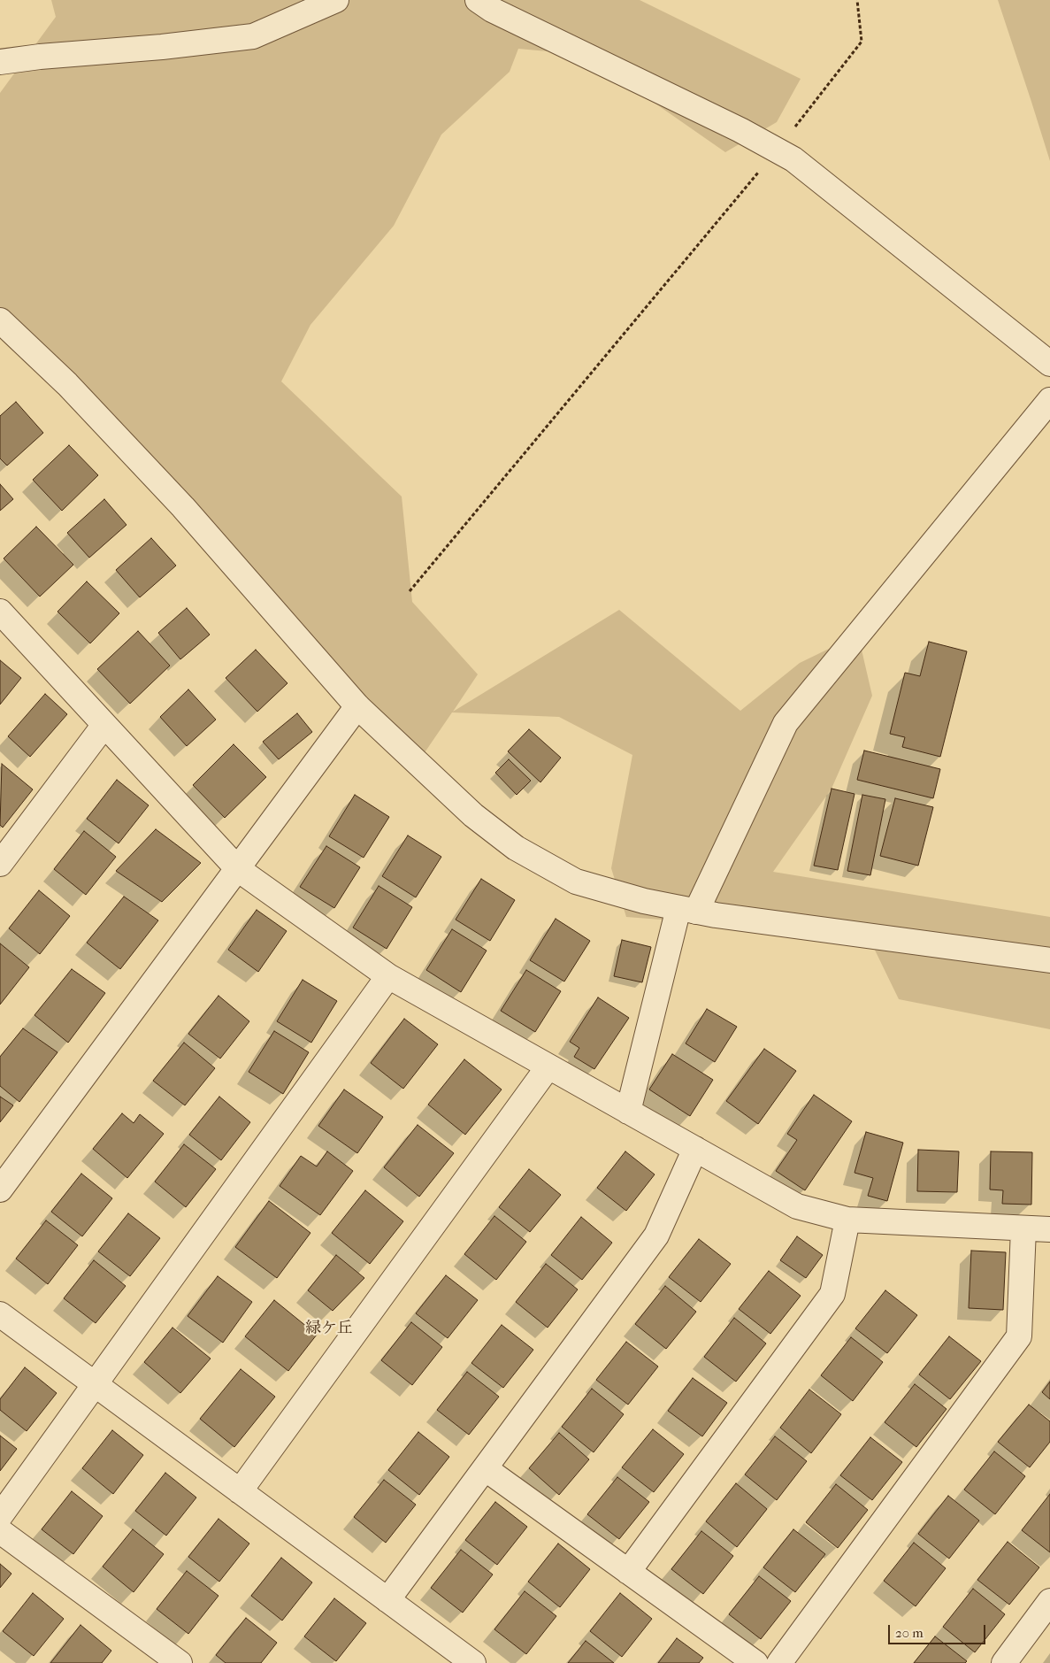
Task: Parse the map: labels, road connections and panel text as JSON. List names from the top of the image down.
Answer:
{
  "districts": ["緑ケ丘"],
  "scale_bar": "20 m"
}
